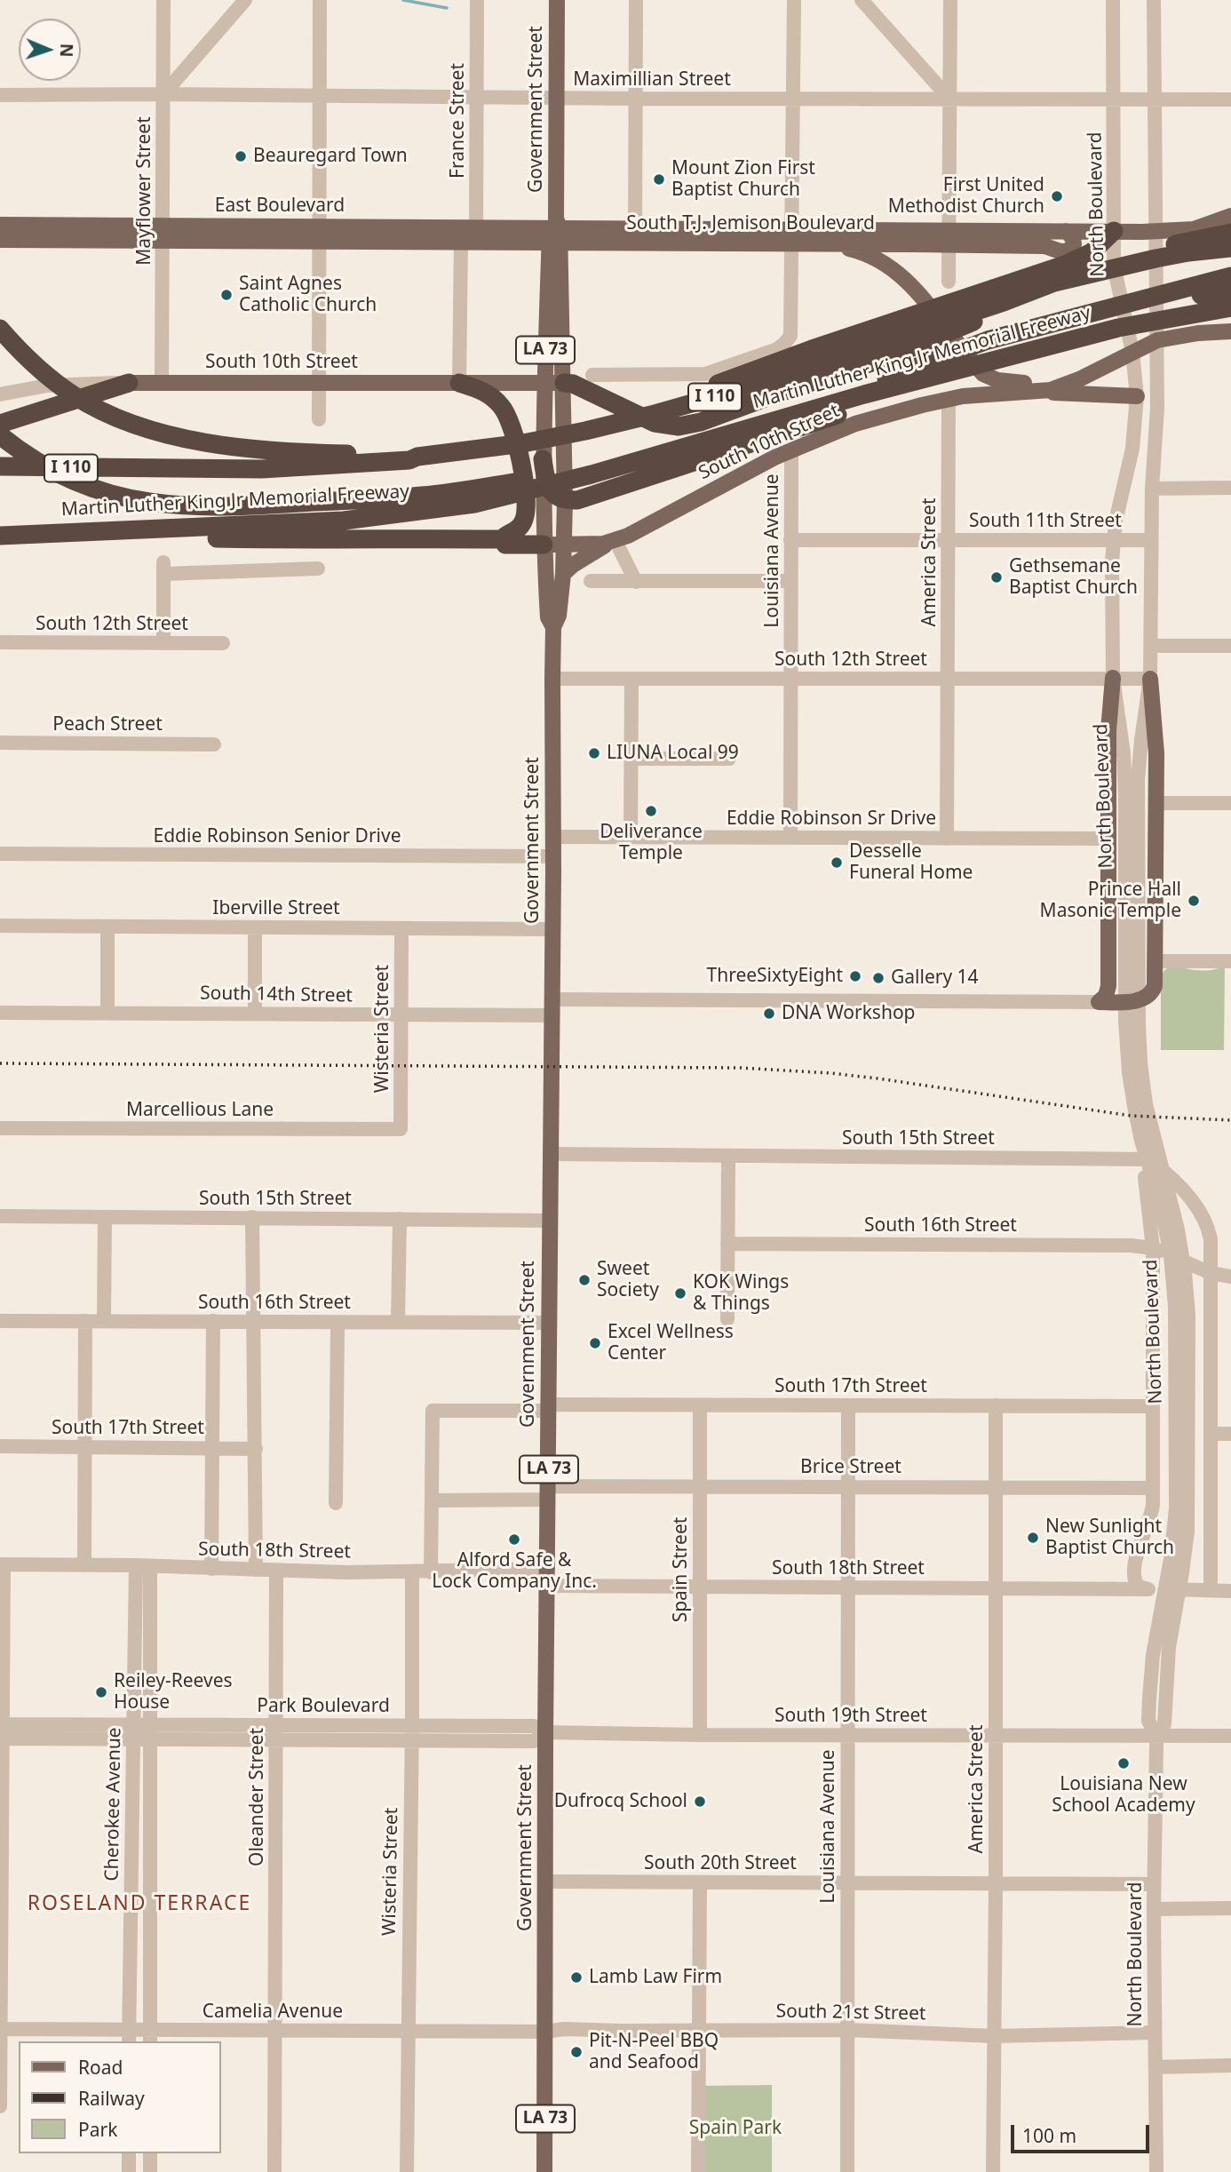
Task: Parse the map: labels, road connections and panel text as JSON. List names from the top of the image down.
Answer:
{
  "streets": {
    "highway": ["Martin Luther King Jr Memorial Freeway", "I 110"],
    "main road": [
      "Government Street",
      "East Boulevard",
      "South T.J. Jemison Boulevard",
      "LA 73",
      "South 10th Street"
    ],
    "street": [
      "Maximillian Street",
      "France Street",
      "Mayflower Street",
      "North Boulevard",
      "South 11th Street",
      "Louisiana Avenue",
      "America Street",
      "South 12th Street",
      "Peach Street",
      "Eddie Robinson Sr Drive",
      "Eddie Robinson Senior Drive",
      "Iberville Street",
      "South 14th Street",
      "Wisteria Street",
      "Marcellious Lane",
      "South 15th Street",
      "South 16th Street",
      "South 17th Street",
      "Brice Street",
      "South 18th Street",
      "Spain Street",
      "Park Boulevard",
      "South 19th Street",
      "Oleander Street",
      "Cherokee Avenue",
      "South 20th Street",
      "Camelia Avenue",
      "South 21st Street"
    ]
  },
  "crossings": [
    ["Maximillian Street", "Government Street"],
    ["Maximillian Street", "France Street"],
    ["Maximillian Street", "Mayflower Street"],
    ["Maximillian Street", "North Boulevard"],
    ["Government Street", "East Boulevard"],
    ["Government Street", "South T.J. Jemison Boulevard"],
    ["Government Street", "South 10th Street"],
    ["Government Street", "South 12th Street"],
    ["Government Street", "Eddie Robinson Sr Drive"],
    ["Government Street", "Eddie Robinson Senior Drive"],
    ["Government Street", "Iberville Street"],
    ["Government Street", "South 14th Street"],
    ["Government Street", "South 15th Street"],
    ["Government Street", "South 16th Street"],
    ["Government Street", "South 17th Street"],
    ["Government Street", "Brice Street"],
    ["Government Street", "South 18th Street"],
    ["Government Street", "Park Boulevard"],
    ["Government Street", "South 19th Street"],
    ["Government Street", "South 20th Street"],
    ["Government Street", "Camelia Avenue"],
    ["Government Street", "South 21st Street"],
    ["France Street", "East Boulevard"],
    ["France Street", "South 10th Street"],
    ["Mayflower Street", "East Boulevard"],
    ["Mayflower Street", "South 10th Street"],
    ["North Boulevard", "South T.J. Jemison Boulevard"],
    ["North Boulevard", "South 10th Street"],
    ["North Boulevard", "South 11th Street"],
    ["North Boulevard", "South 12th Street"],
    ["North Boulevard", "South 15th Street"],
    ["North Boulevard", "South 16th Street"],
    ["North Boulevard", "South 17th Street"],
    ["North Boulevard", "Brice Street"],
    ["North Boulevard", "South 18th Street"],
    ["North Boulevard", "South 19th Street"],
    ["North Boulevard", "South 20th Street"],
    ["North Boulevard", "South 21st Street"],
    ["East Boulevard", "South T.J. Jemison Boulevard"],
    ["South 10th Street", "Louisiana Avenue"],
    ["South 10th Street", "America Street"],
    ["South 11th Street", "Louisiana Avenue"],
    ["South 11th Street", "America Street"],
    ["Louisiana Avenue", "South 12th Street"],
    ["Louisiana Avenue", "Eddie Robinson Sr Drive"],
    ["Louisiana Avenue", "South 17th Street"],
    ["Louisiana Avenue", "Brice Street"],
    ["Louisiana Avenue", "South 18th Street"],
    ["Louisiana Avenue", "South 19th Street"],
    ["Louisiana Avenue", "South 20th Street"],
    ["Louisiana Avenue", "South 21st Street"],
    ["America Street", "South 12th Street"],
    ["America Street", "Eddie Robinson Sr Drive"],
    ["America Street", "South 17th Street"],
    ["America Street", "Brice Street"],
    ["America Street", "South 18th Street"],
    ["America Street", "South 19th Street"],
    ["America Street", "South 20th Street"],
    ["America Street", "South 21st Street"],
    ["Iberville Street", "Wisteria Street"],
    ["South 14th Street", "Wisteria Street"],
    ["Wisteria Street", "Marcellious Lane"],
    ["Wisteria Street", "South 18th Street"],
    ["Wisteria Street", "Park Boulevard"],
    ["Wisteria Street", "Camelia Avenue"],
    ["South 17th Street", "Brice Street"],
    ["South 17th Street", "Spain Street"],
    ["Brice Street", "Spain Street"],
    ["South 18th Street", "Spain Street"],
    ["South 18th Street", "Oleander Street"],
    ["South 18th Street", "Cherokee Avenue"],
    ["Spain Street", "South 19th Street"],
    ["Park Boulevard", "South 19th Street"],
    ["Park Boulevard", "Oleander Street"],
    ["Park Boulevard", "Cherokee Avenue"],
    ["Oleander Street", "Camelia Avenue"],
    ["Cherokee Avenue", "Camelia Avenue"],
    ["Camelia Avenue", "South 21st Street"]
  ],
  "districts": ["ROSELAND TERRACE"],
  "parks": ["Spain Park"],
  "places": [
    "Beauregard Town",
    "Mount Zion First Baptist Church",
    "First United Methodist Church",
    "Saint Agnes Catholic Church",
    "Gethsemane Baptist Church",
    "LIUNA Local 99",
    "Deliverance Temple",
    "Desselle Funeral Home",
    "Prince Hall Masonic Temple",
    "ThreeSixtyEight",
    "Gallery 14",
    "DNA Workshop",
    "Sweet Society",
    "KOK Wings & Things",
    "Excel Wellness Center",
    "New Sunlight Baptist Church",
    "Alford Safe & Lock Company Inc.",
    "Reiley-Reeves House",
    "Louisiana New School Academy",
    "Dufrocq School",
    "Lamb Law Firm",
    "Pit-N-Peel BBQ and Seafood"
  ],
  "legend": ["Road", "Railway", "Park"],
  "scale_bar": "100 m",
  "north": "right"
}
